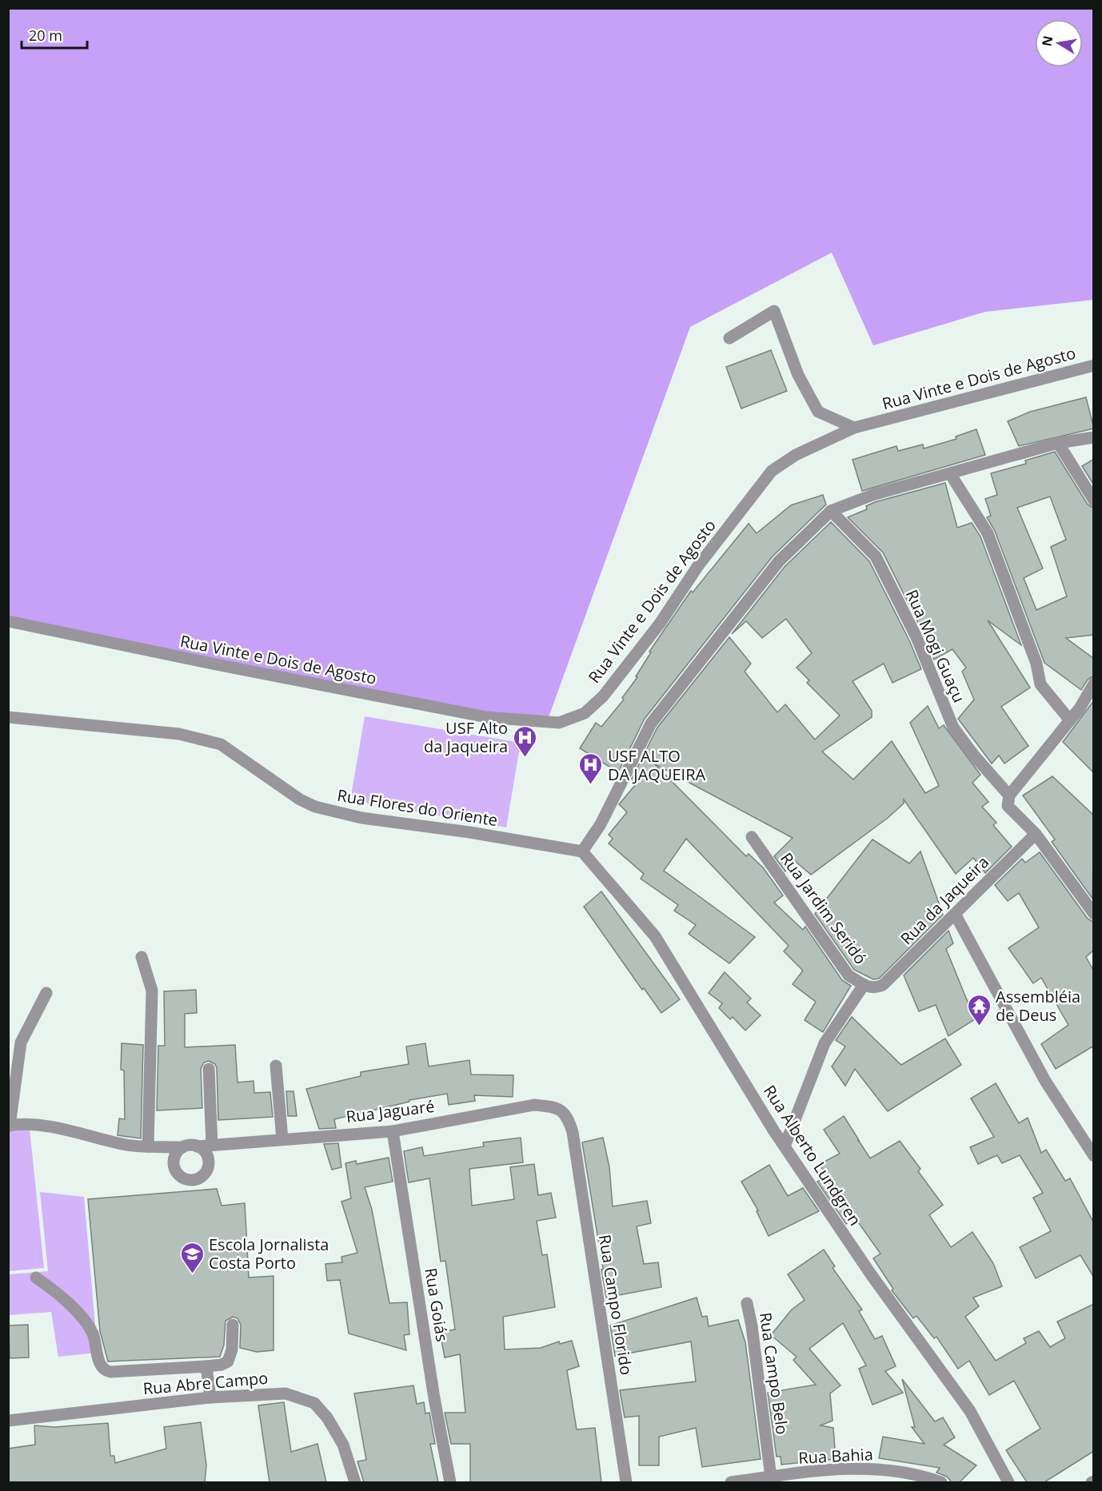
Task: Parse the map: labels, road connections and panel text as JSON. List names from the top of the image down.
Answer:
{
  "streets": {
    "street": [
      "Rua Vinte e Dois de Agosto",
      "Rua Mogi Guaçu",
      "Rua Flores do Oriente",
      "Rua da Jaqueira",
      "Rua Jardim Seridó",
      "Rua Jaguaré",
      "Rua Alberto Lundgren",
      "Rua Goiás",
      "Rua Campo Florido",
      "Rua Campo Belo",
      "Rua Abre Campo",
      "Rua Bahia"
    ]
  },
  "crossings": [
    ["Rua Mogi Guaçu", "Rua da Jaqueira"],
    ["Rua Flores do Oriente", "Rua Alberto Lundgren"],
    ["Rua da Jaqueira", "Rua Jardim Seridó"],
    ["Rua Jaguaré", "Rua Goiás"],
    ["Rua Jaguaré", "Rua Campo Florido"],
    ["Rua Campo Belo", "Rua Bahia"]
  ],
  "places": {
    "hospital": ["USF Alto da Jaqueira", "USF ALTO DA JAQUEIRA"],
    "temple": ["Assembléia de Deus"],
    "school or university": ["Escola Jornalista Costa Porto"]
  },
  "scale_bar": "20 m",
  "north": "left"
}
